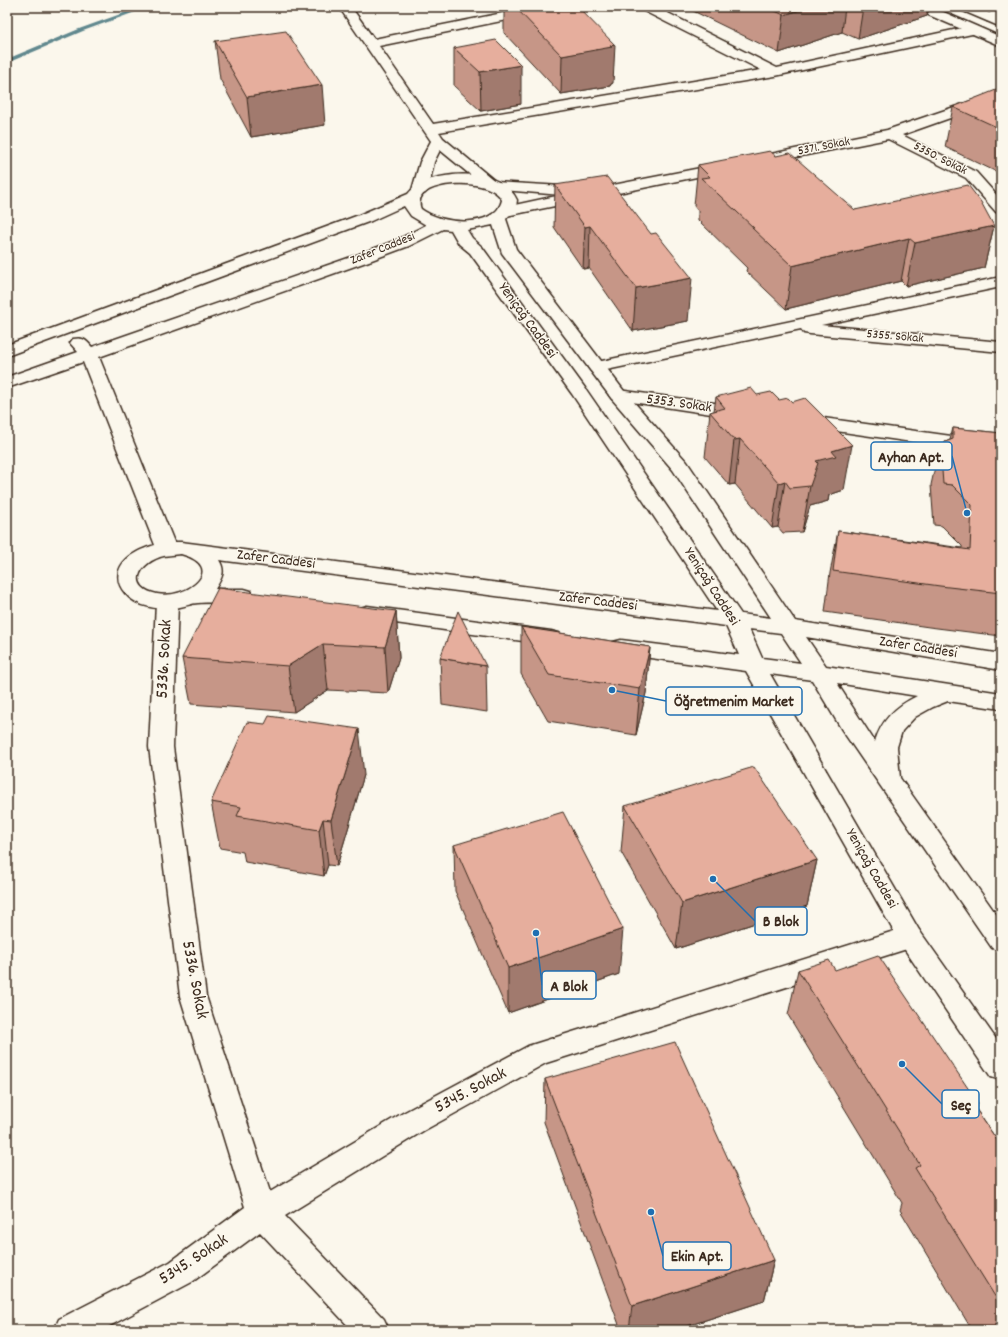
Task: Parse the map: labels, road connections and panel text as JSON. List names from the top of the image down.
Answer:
{
  "streets": {
    "street": [
      "5371. Sokak",
      "5350. Sokak",
      "Zafer Caddesi",
      "Yeniçağ Caddesi",
      "5355. Sokak",
      "5353. Sokak",
      "5336. Sokak",
      "5345. Sokak"
    ]
  },
  "crossings": [
    ["5371. Sokak", "5350. Sokak"],
    ["Zafer Caddesi", "Yeniçağ Caddesi"],
    ["Zafer Caddesi", "5336. Sokak"],
    ["Yeniçağ Caddesi", "5353. Sokak"],
    ["Yeniçağ Caddesi", "5345. Sokak"],
    ["5336. Sokak", "5345. Sokak"]
  ],
  "places": [
    "Ayhan Apt.",
    "Öğretmenim Market",
    "B Blok",
    "A Blok",
    "Seç",
    "Ekin Apt."
  ]
}
